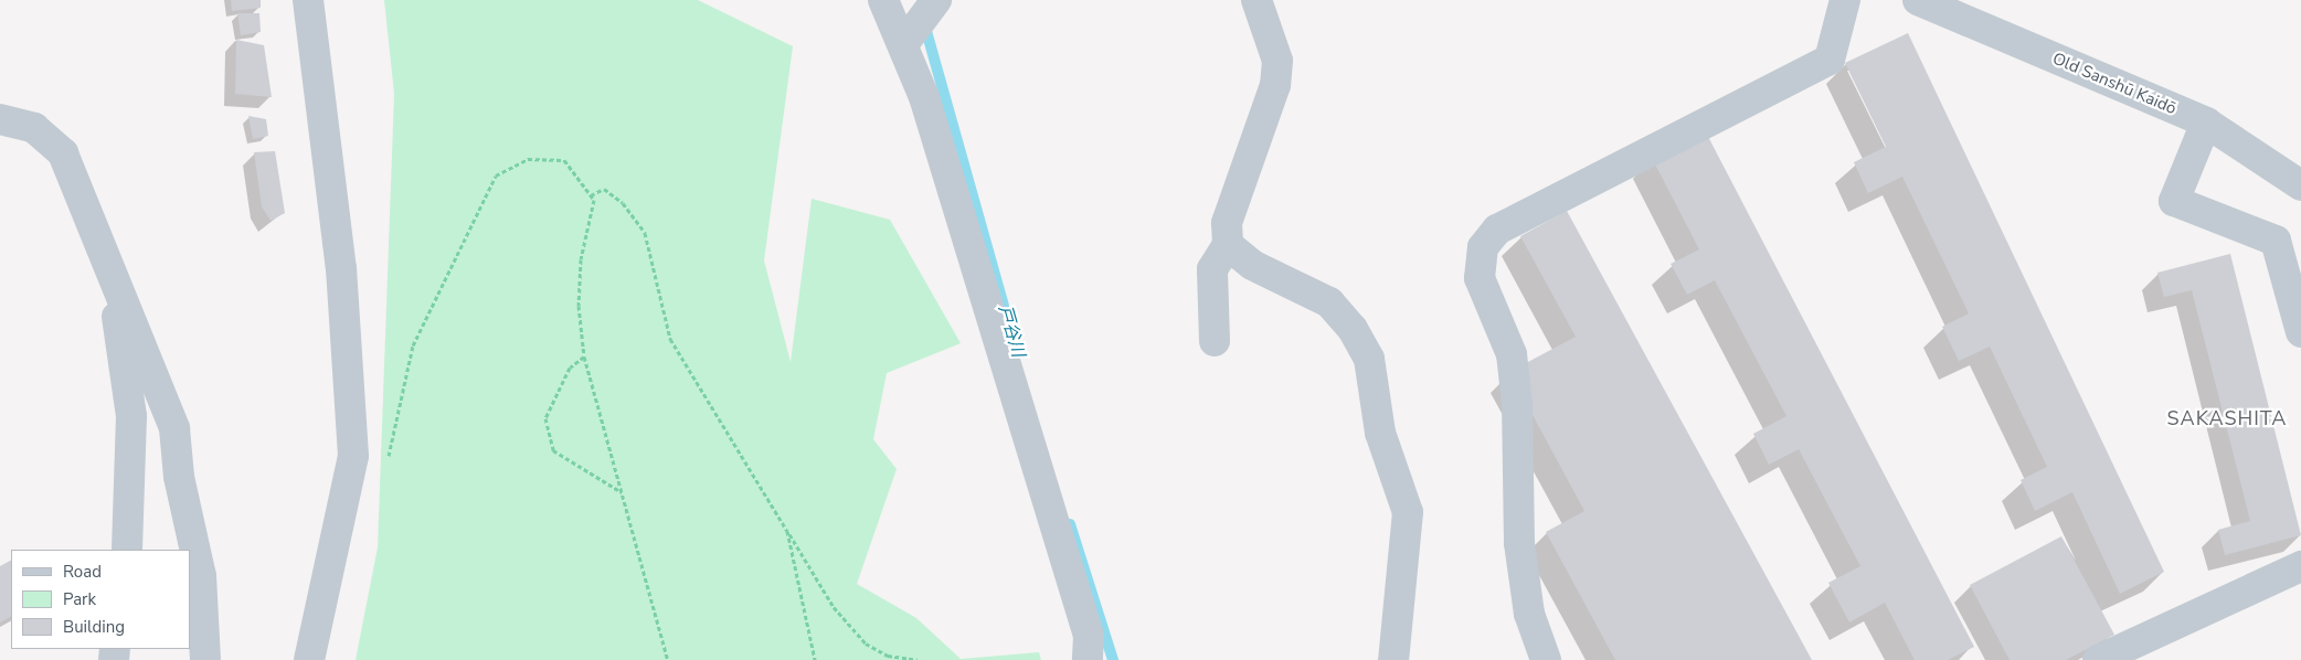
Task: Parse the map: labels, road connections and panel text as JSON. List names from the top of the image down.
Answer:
{
  "streets": {
    "street": ["Old Sanshū Kaidō"]
  },
  "districts": ["SAKASHITA"],
  "water": ["戸谷川"],
  "legend": ["Road", "Park", "Building"]
}
